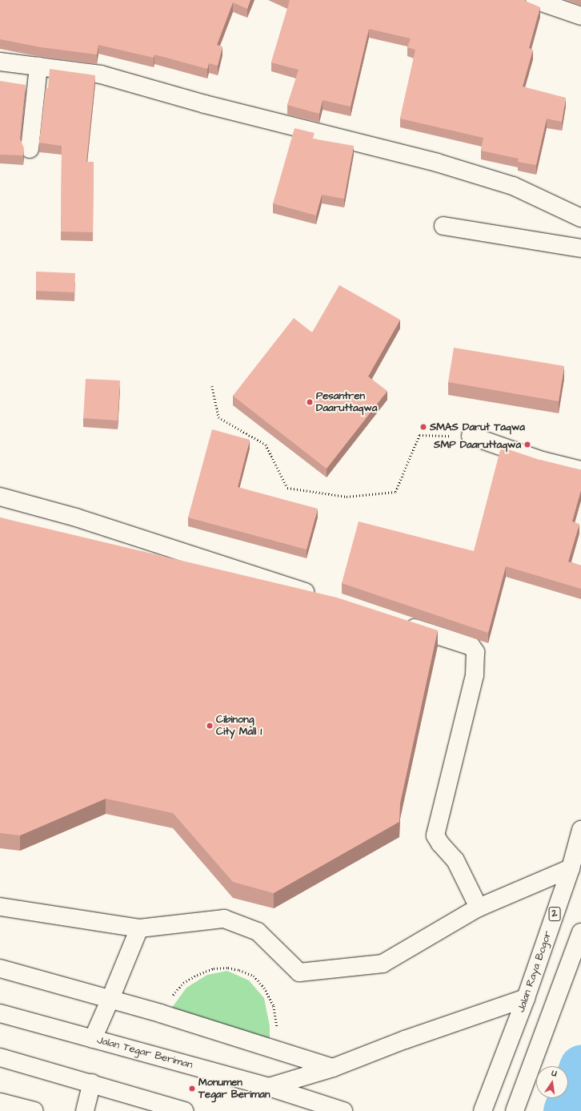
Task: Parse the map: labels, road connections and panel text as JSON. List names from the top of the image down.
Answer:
{
  "streets": {
    "main road": ["2", "Jalan Raya Bogor", "Jalan Tegar Beriman"]
  },
  "places": [
    "Pesantren Daaruttaqwa",
    "SMAS Darut Taqwa",
    "SMP Daaruttaqwa",
    "Cibinong City Mall 1",
    "Monumen Tegar Beriman"
  ],
  "north": "top"
}
